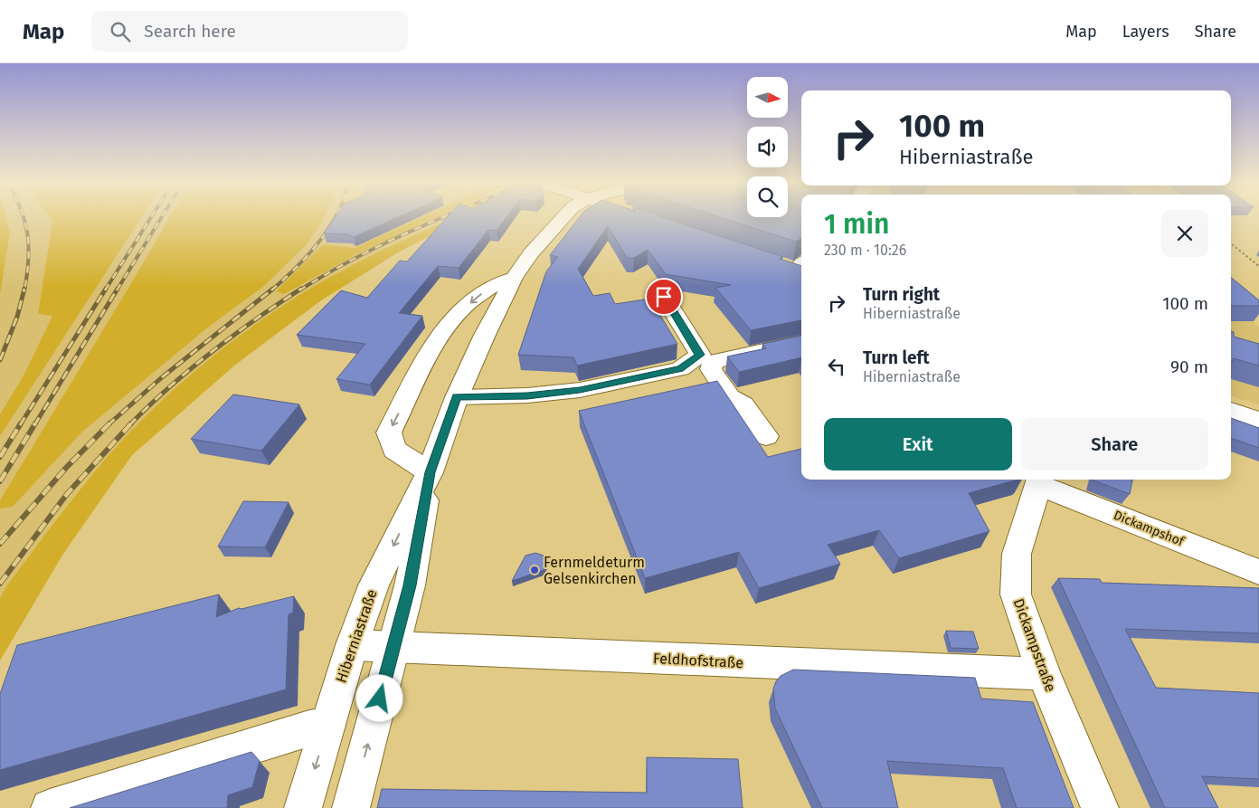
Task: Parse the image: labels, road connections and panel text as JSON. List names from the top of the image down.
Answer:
{
  "streets": {
    "main road": [
      "Dickampshof",
      "Hiberniastraße",
      "Dickampstraße",
      "Feldhofstraße"
    ]
  },
  "crossings": [
    ["Dickampshof", "Dickampstraße"],
    ["Hiberniastraße", "Feldhofstraße"],
    ["Dickampstraße", "Feldhofstraße"]
  ],
  "places": ["Fernmeldeturm Gelsenkirchen"],
  "north": "right",
  "page": {
    "header": "Map",
    "search": "Search here",
    "nav": ["Map", "Layers", "Share"],
    "turn": ["100 m", "Hiberniastraße"],
    "heading": ["1 min", "230 m · 10:26"],
    "list": [
      {
        "name": "Turn right",
        "note": "Hiberniastraße",
        "value": "100 m"
      },
      {
        "name": "Turn left",
        "note": "Hiberniastraße",
        "value": "90 m"
      }
    ],
    "buttons": ["Exit", "Share"]
  }
}
